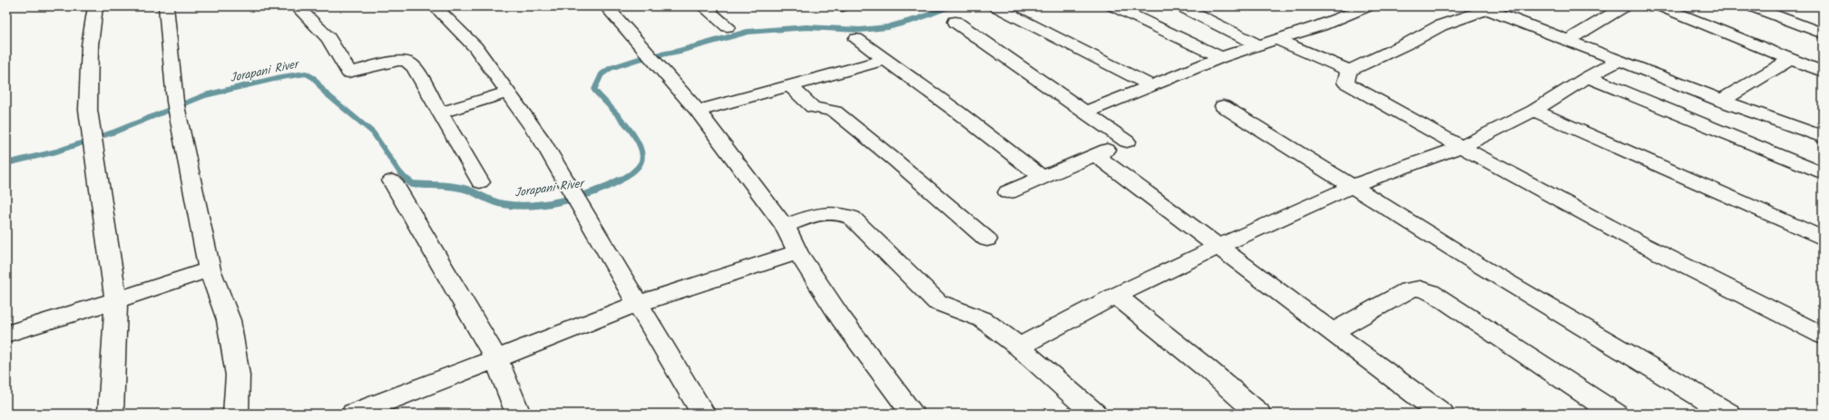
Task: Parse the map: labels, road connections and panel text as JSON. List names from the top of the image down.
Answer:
{
  "water": ["Jorapani River"]
}
